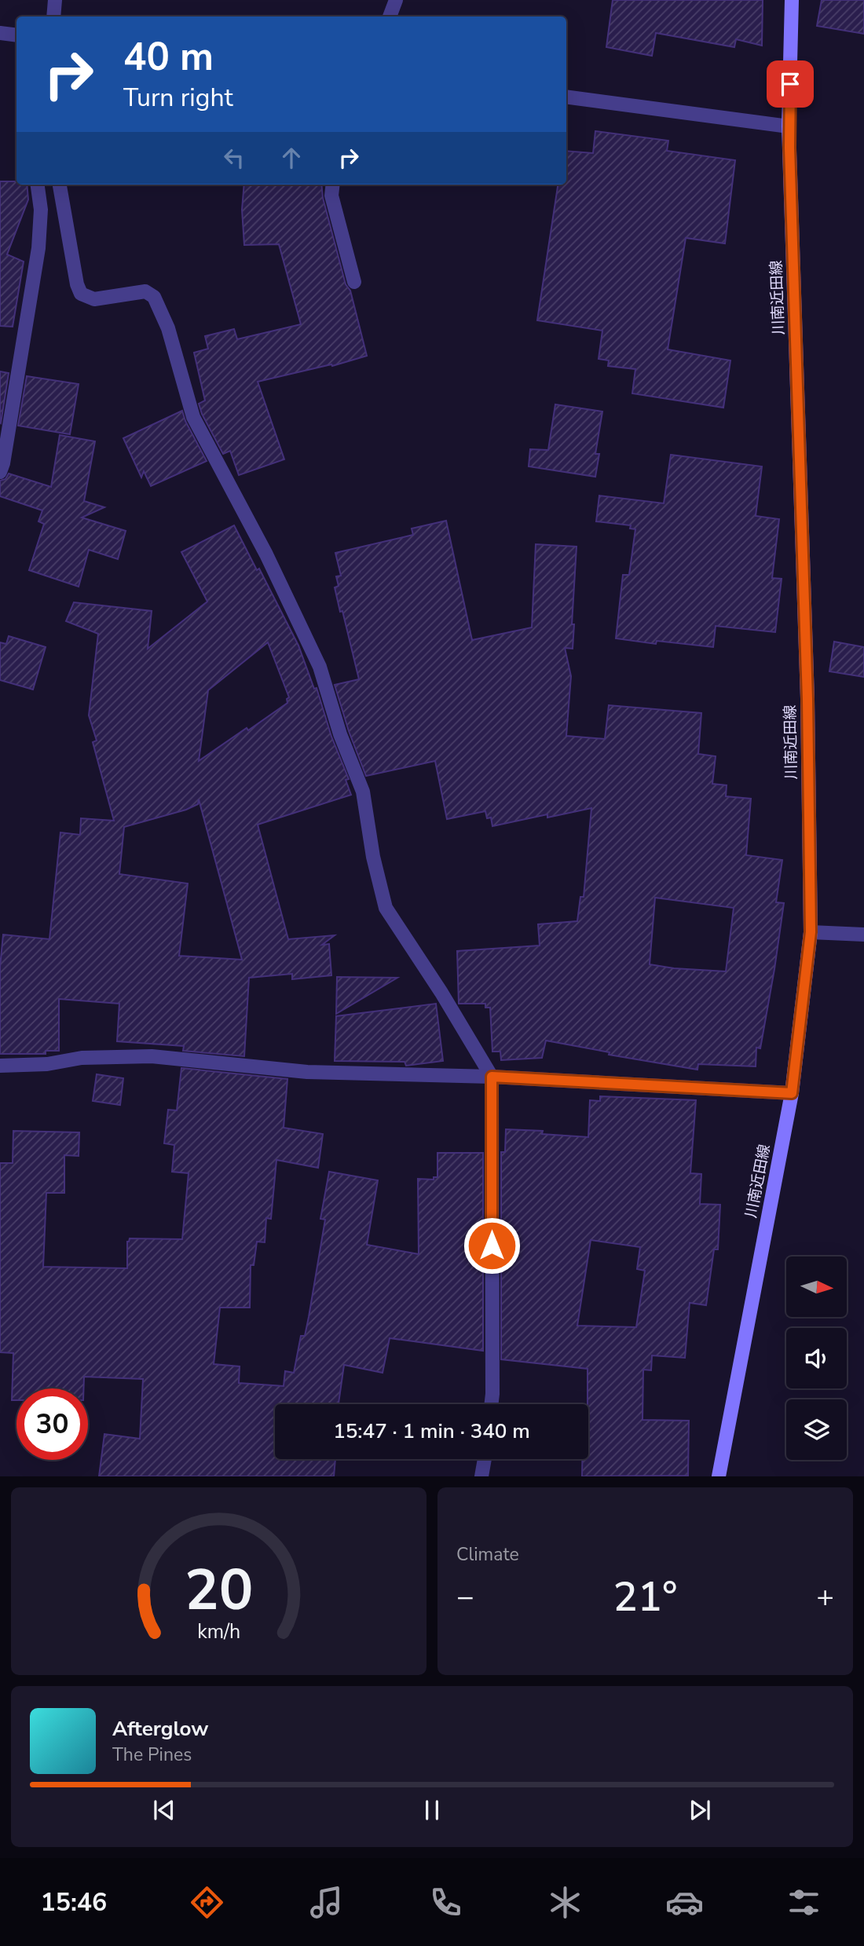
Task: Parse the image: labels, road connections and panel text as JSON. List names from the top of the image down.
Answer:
{
  "streets": {
    "main road": ["川南近田線"]
  },
  "north": "right",
  "page": {
    "turn": ["40 m", "Turn right"],
    "limit": "30",
    "trip": "15:47 · 1 min · 340 m",
    "tile": "Climate",
    "heat": ["−", "21°", "+"],
    "song": ["Afterglow", "The Pines"],
    "tabs": "15:46",
    "gauge": ["20", "km/h"]
  }
}
